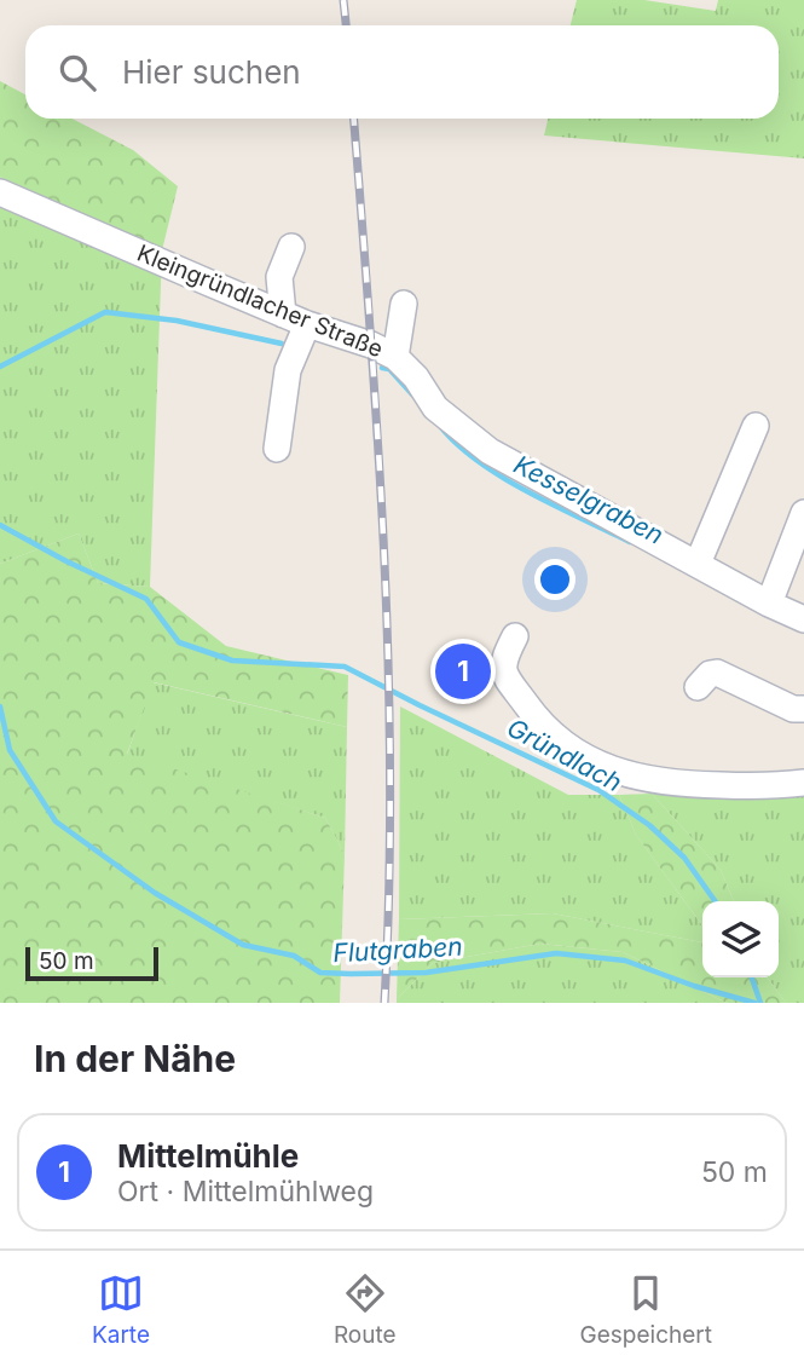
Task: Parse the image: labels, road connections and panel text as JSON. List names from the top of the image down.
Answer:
{
  "streets": {
    "street": ["Kleingründlacher Straße"]
  },
  "water": ["Kesselgraben", "Gründlach", "Flutgraben"],
  "scale_bar": "50 m",
  "page": {
    "search": "Hier suchen",
    "pins": "1",
    "scale": "50 m",
    "heading": "In der Nähe",
    "list": [
      {
        "mark": "1",
        "name": "Mittelmühle",
        "note": "Ort · Mittelmühlweg",
        "value": "50 m"
      }
    ],
    "nav": ["Karte", "Route", "Gespeichert"]
  }
}
